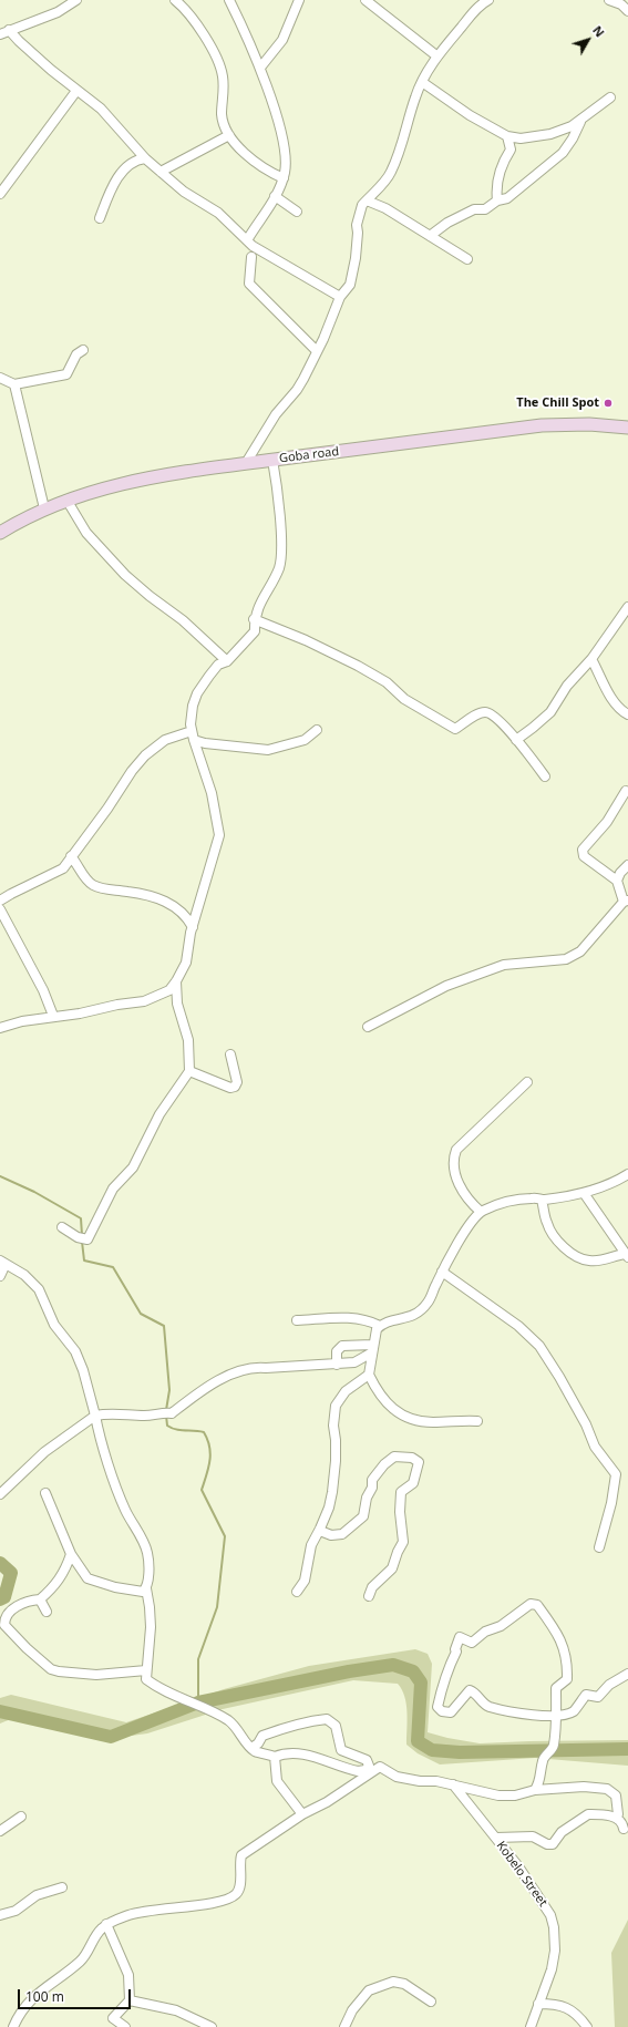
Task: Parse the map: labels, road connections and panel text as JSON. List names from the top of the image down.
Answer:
{
  "streets": {
    "main road": ["Goba road"],
    "street": ["Kobelo Street"]
  },
  "places": ["The Chill Spot"],
  "scale_bar": "100 m",
  "north": "top right"
}
